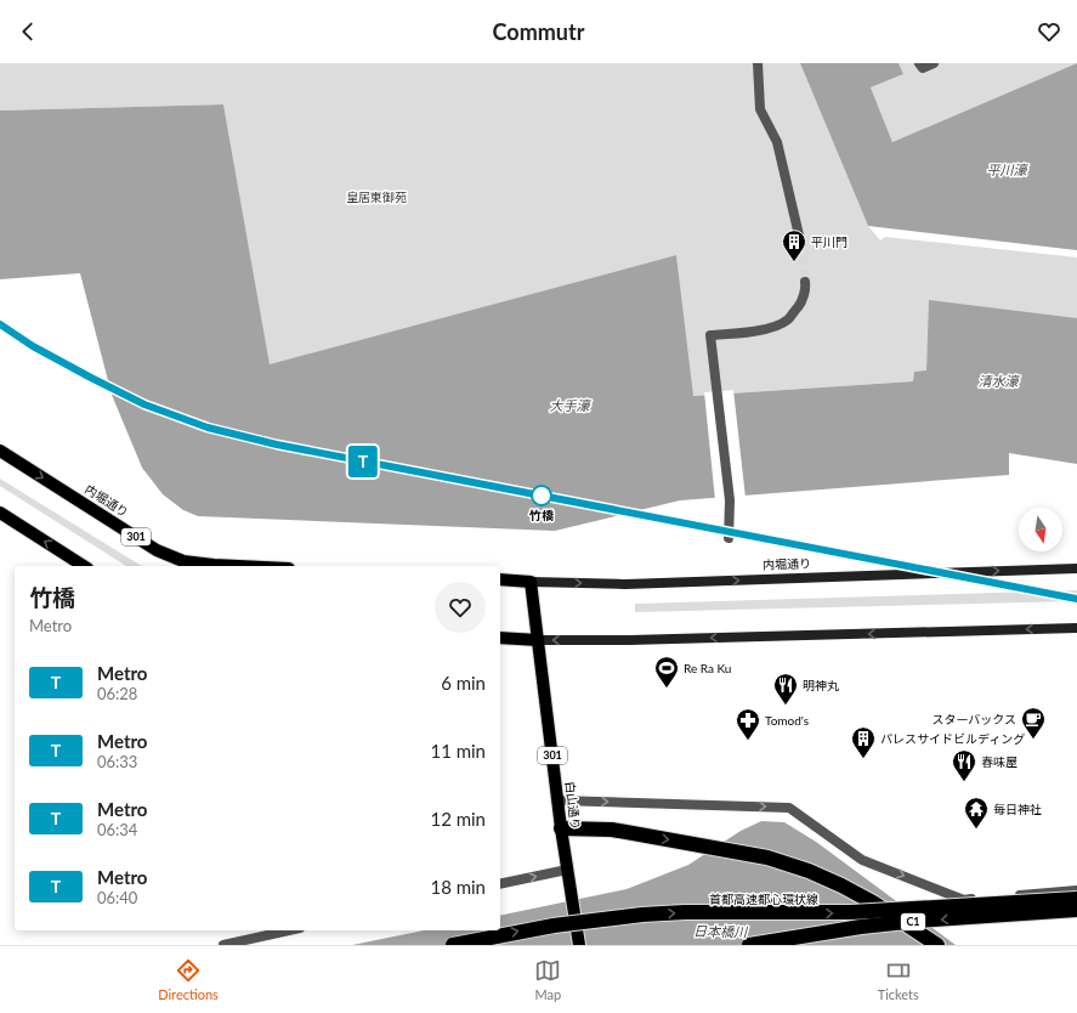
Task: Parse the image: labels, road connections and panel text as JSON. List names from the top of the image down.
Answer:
{
  "streets": {
    "highway": ["首都高速都心環状線", "C1"],
    "main road": ["内堀通り", "301", "白山通り"]
  },
  "crossings": [
    ["内堀通り", "白山通り"]
  ],
  "water": [
    "平川濠",
    "清水濠",
    "大手濠",
    "日本橋川"
  ],
  "parks": ["皇居東御苑"],
  "places": {
    "building": ["平川門", "パレスサイドビルディング"],
    "other": ["竹橋"],
    "sports": ["Re Ra Ku"],
    "restaurant": ["明神丸", "春味屋"],
    "cafe": ["スターバックス"],
    "pharmacy": ["Tomod's"],
    "temple": ["毎日神社"]
  },
  "lines": ["metro line T"],
  "north": "bottom",
  "page": {
    "header": "Commutr",
    "on_map": "T",
    "heading": ["竹橋", "Metro"],
    "list": [
      {
        "mark": "T",
        "name": "Metro",
        "note": "06:28",
        "value": "6 min"
      },
      {
        "mark": "T",
        "name": "Metro",
        "note": "06:33",
        "value": "11 min"
      },
      {
        "mark": "T",
        "name": "Metro",
        "note": "06:34",
        "value": "12 min"
      },
      {
        "mark": "T",
        "name": "Metro",
        "note": "06:40",
        "value": "18 min"
      }
    ],
    "tabs": ["Directions", "Map", "Tickets"]
  }
}
